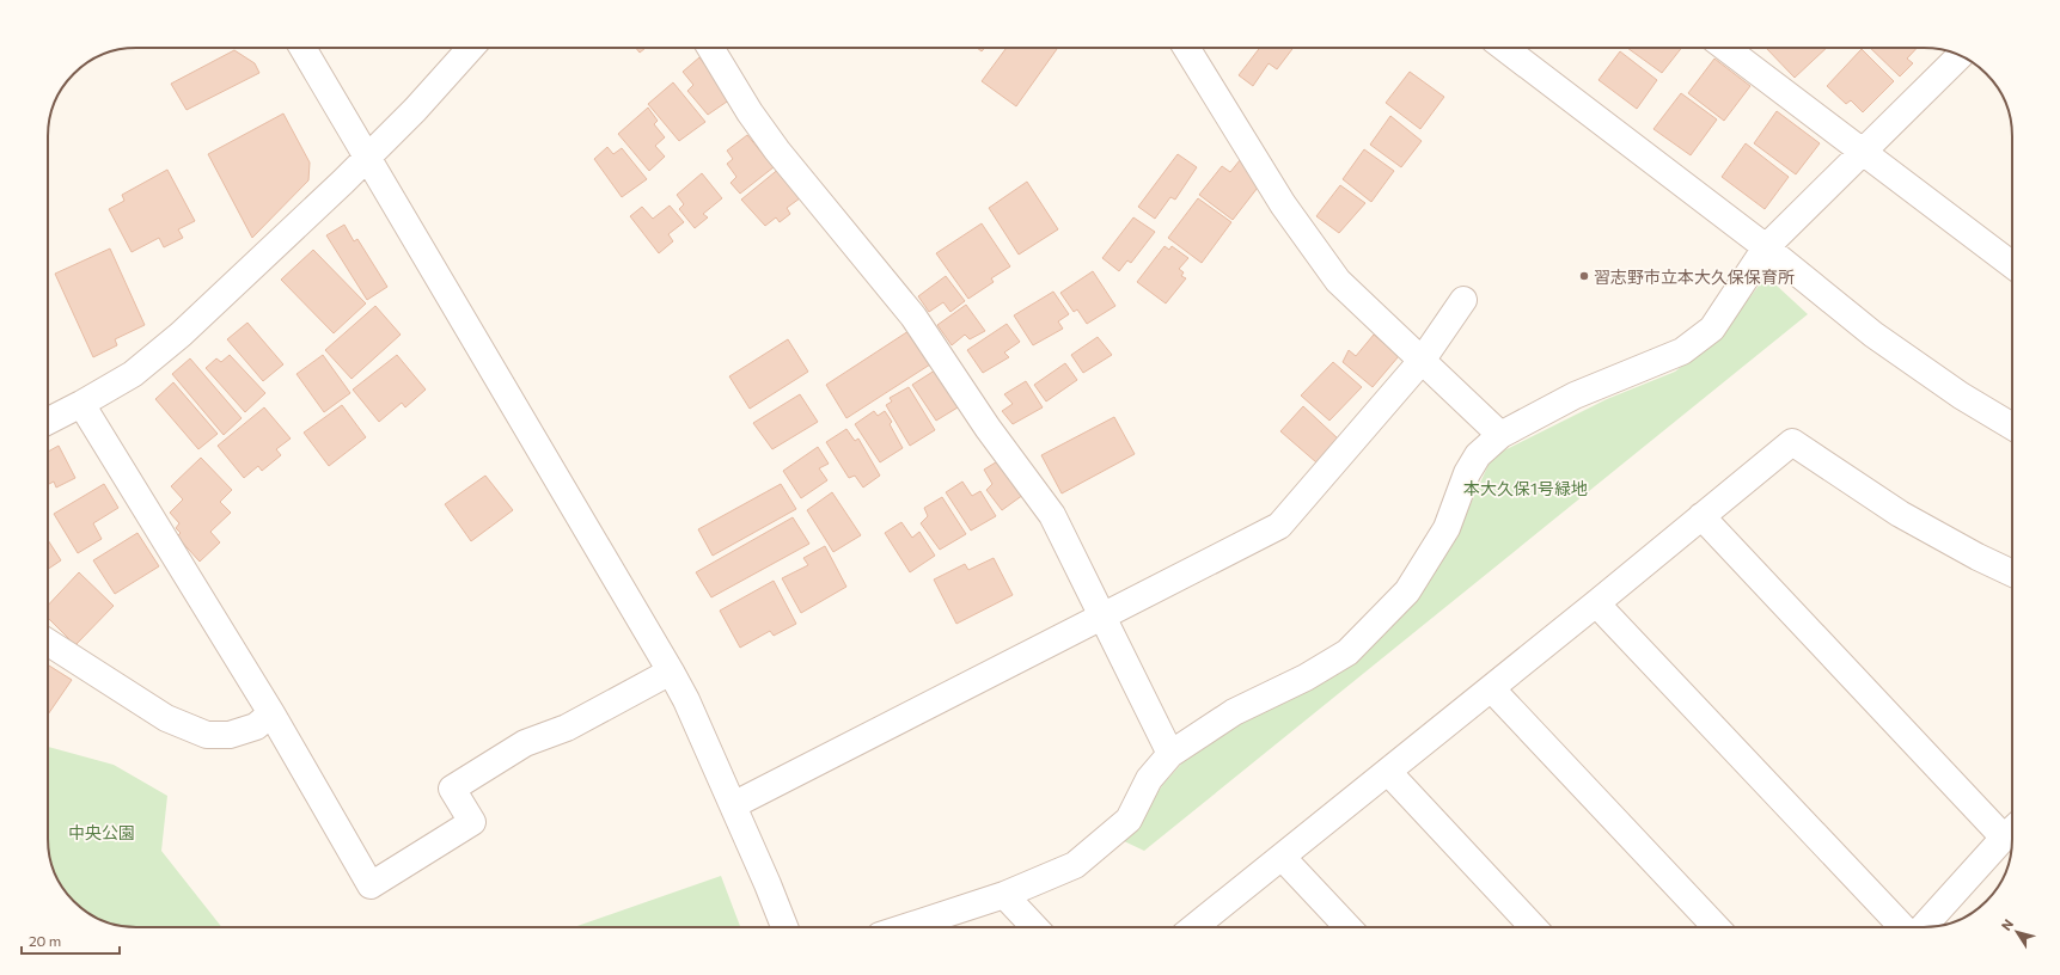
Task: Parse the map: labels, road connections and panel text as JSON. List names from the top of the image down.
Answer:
{
  "parks": ["本大久保1号緑地", "中央公園"],
  "places": ["習志野市立本大久保保育所"],
  "scale_bar": "20 m",
  "north": "top left"
}
